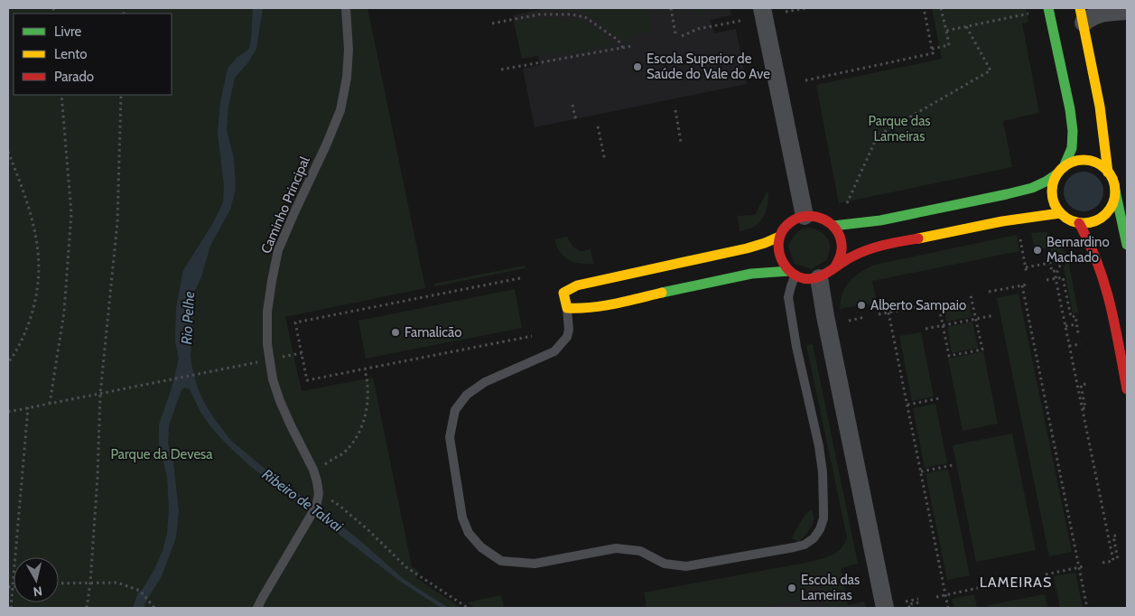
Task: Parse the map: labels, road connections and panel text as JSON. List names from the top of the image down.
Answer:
{
  "streets": {
    "lane": ["Caminho Principal"]
  },
  "districts": ["LAMEIRAS"],
  "water": ["Rio Pelhe", "Ribeiro de Talvai"],
  "parks": ["Parque das Lameiras", "Parque da Devesa"],
  "places": [
    "Escola Superior de Saúde do Vale do Ave",
    "Bernardino Machado",
    "Alberto Sampaio",
    "Famalicão",
    "Escola das Lameiras"
  ],
  "legend": ["Livre", "Lento", "Parado"],
  "north": "bottom"
}
